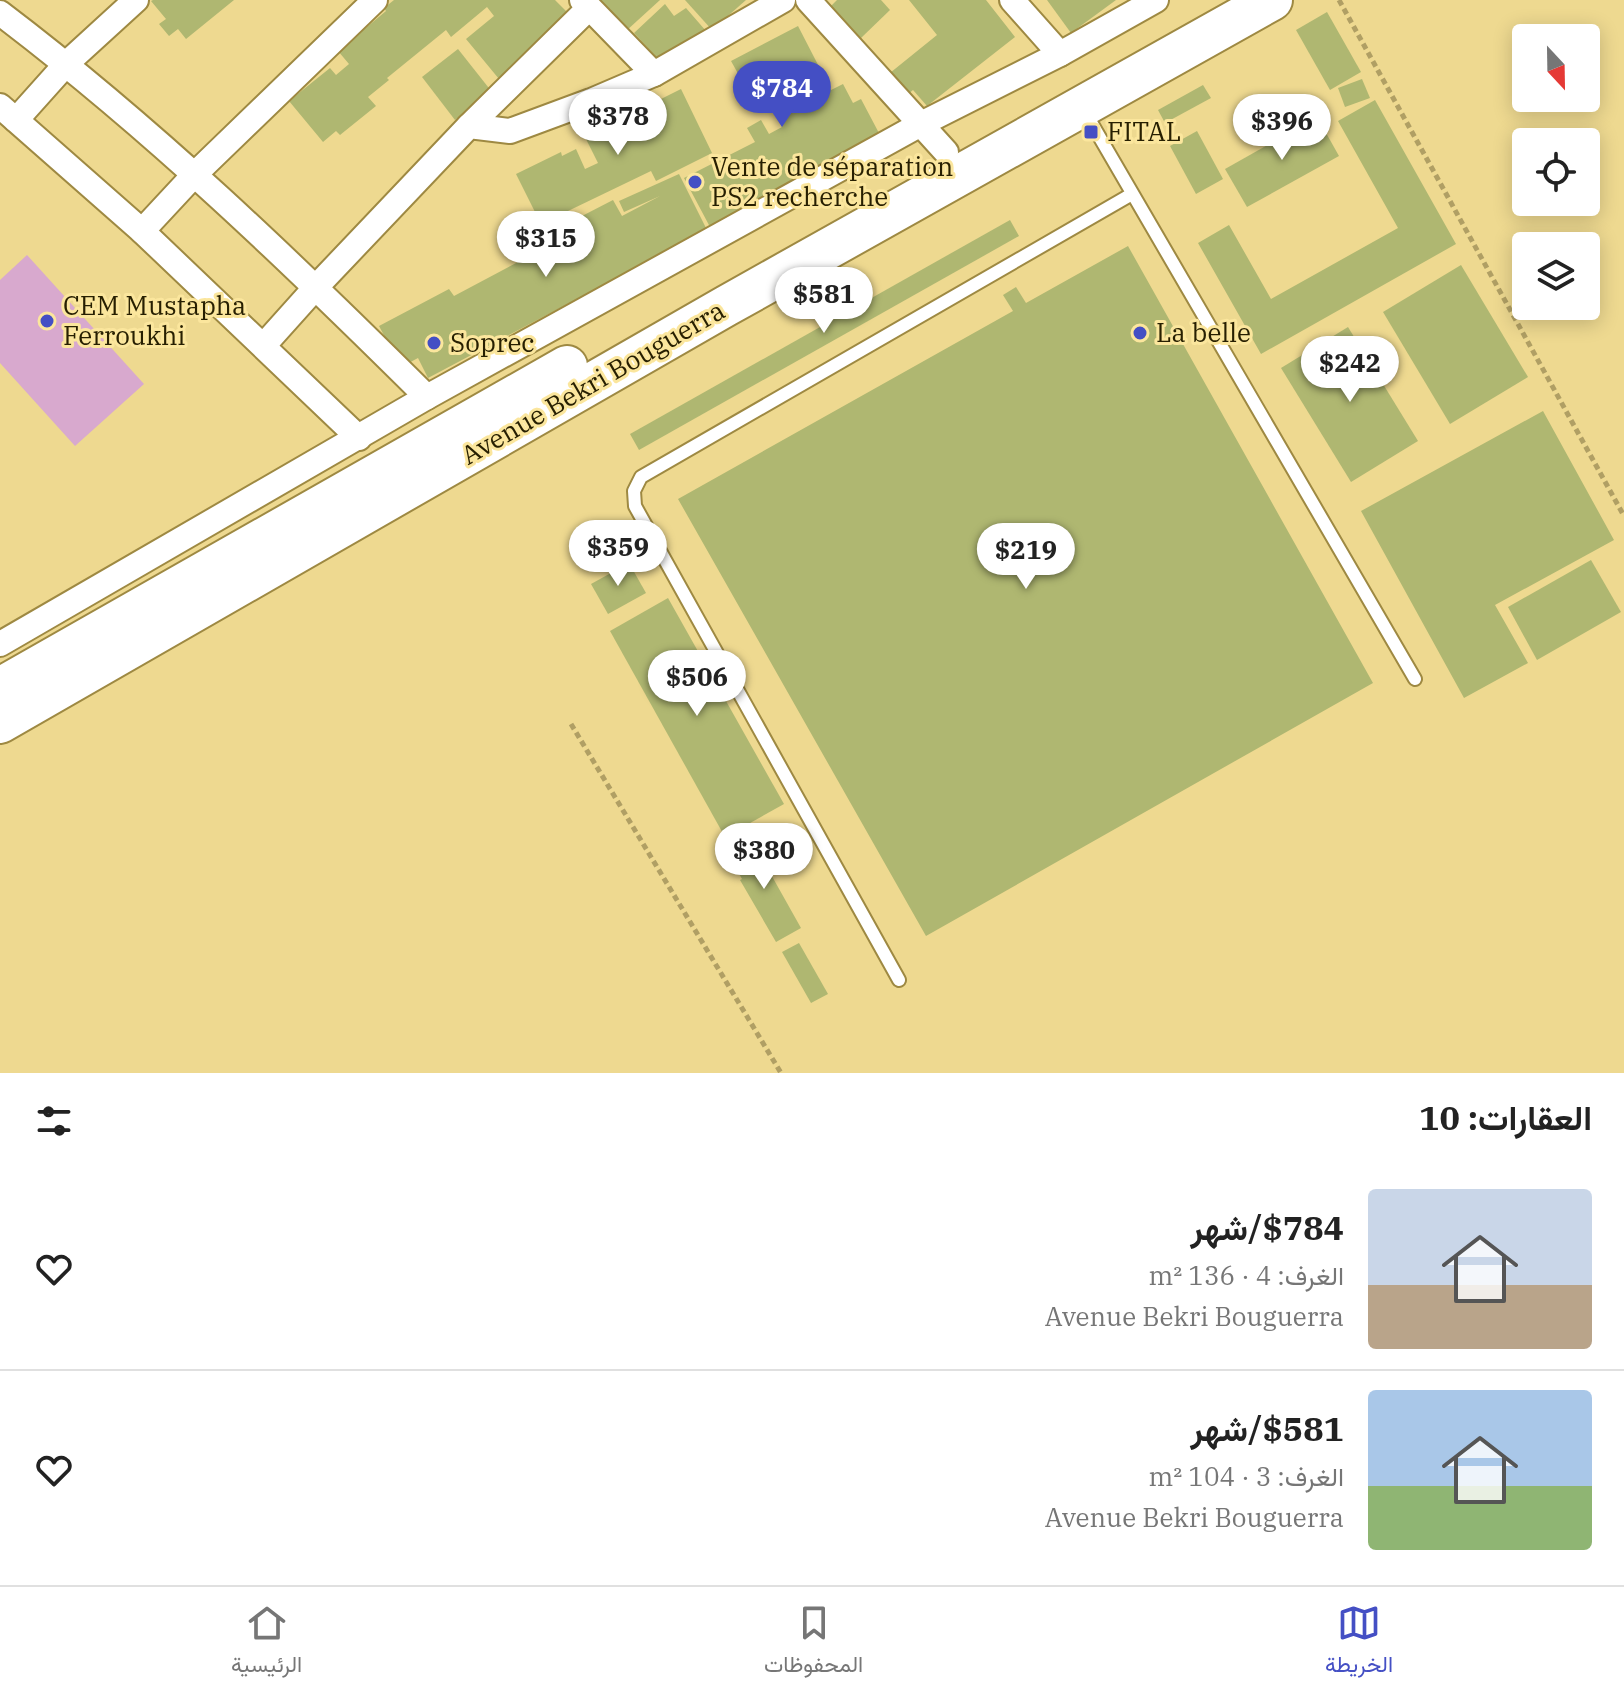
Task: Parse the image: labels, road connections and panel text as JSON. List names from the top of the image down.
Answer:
{
  "streets": {
    "highway": ["Avenue Bekri Bouguerra"]
  },
  "places": {
    "transit": ["FITAL"],
    "other": [
      "Vente de séparation PS2 recherche",
      "CEM Mustapha Ferroukhi",
      "La belle",
      "Soprec"
    ]
  },
  "north": "bottom",
  "page": {
    "price": [
      "$784",
      "$378",
      "$396",
      "$315",
      "$581",
      "$242",
      "$359",
      "$219",
      "$506",
      "$380"
    ],
    "heading": "العقارات: 10",
    "list": [
      {
        "name": "$784/شهر",
        "note": "الغرف: 4 · 136 m² · Avenue Bekri Bouguerra"
      },
      {
        "name": "$581/شهر",
        "note": "الغرف: 3 · 104 m² · Avenue Bekri Bouguerra"
      }
    ],
    "tabs": ["الخريطة", "المحفوظات", "الرئيسية"]
  }
}
